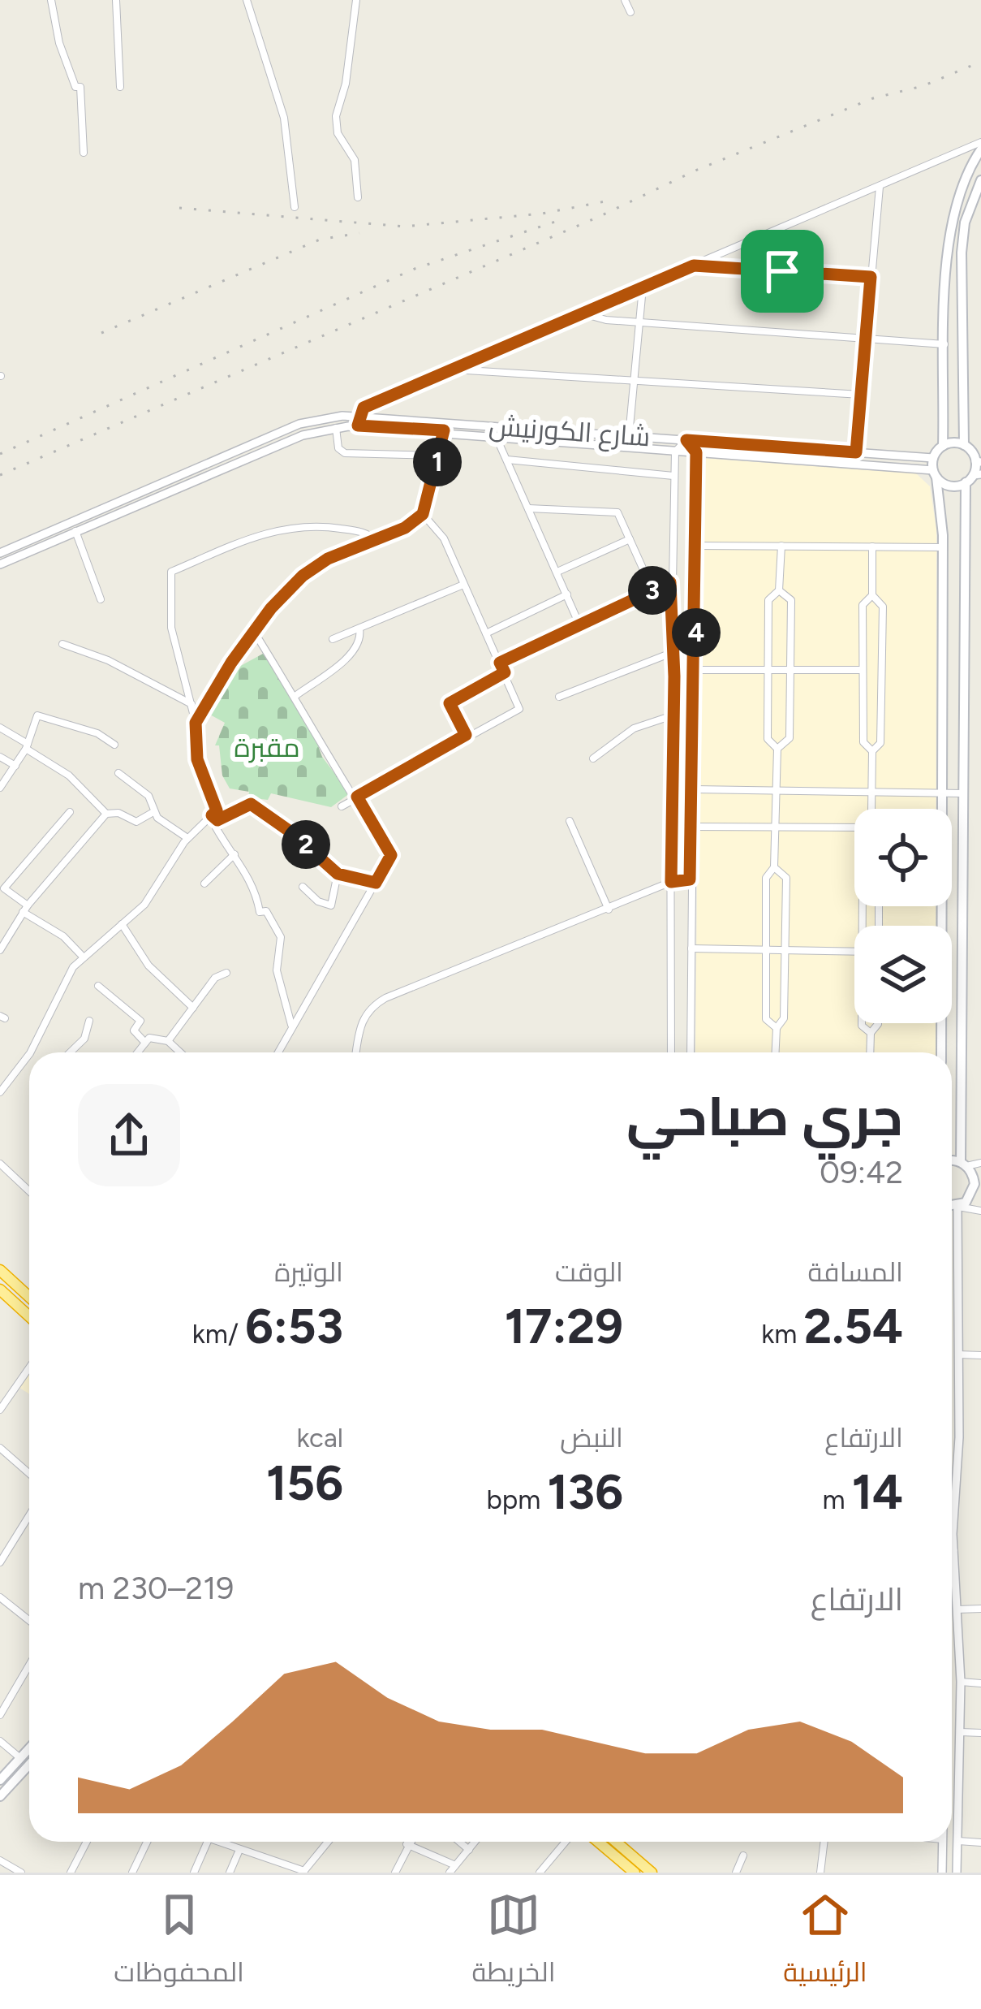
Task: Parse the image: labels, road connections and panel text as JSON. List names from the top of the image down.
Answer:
{
  "streets": {
    "street": ["شارع الكورنيش"]
  },
  "parks": ["مقبرة"],
  "page": {
    "pins": [
      "1",
      "3",
      "4",
      "2"
    ],
    "heading": ["جري صباحي", "09:42"],
    "stats": [
      ["المسافة", "2.54 km"],
      ["الوقت", "17:29"],
      ["الوتيرة", "6:53 /km"],
      ["الارتفاع", "14 m"],
      ["النبض", "136 bpm"],
      ["kcal", "156"]
    ],
    "chart": ["الارتفاع", "219–230 m"],
    "tabs": ["الرئيسية", "الخريطة", "المحفوظات"]
  }
}
